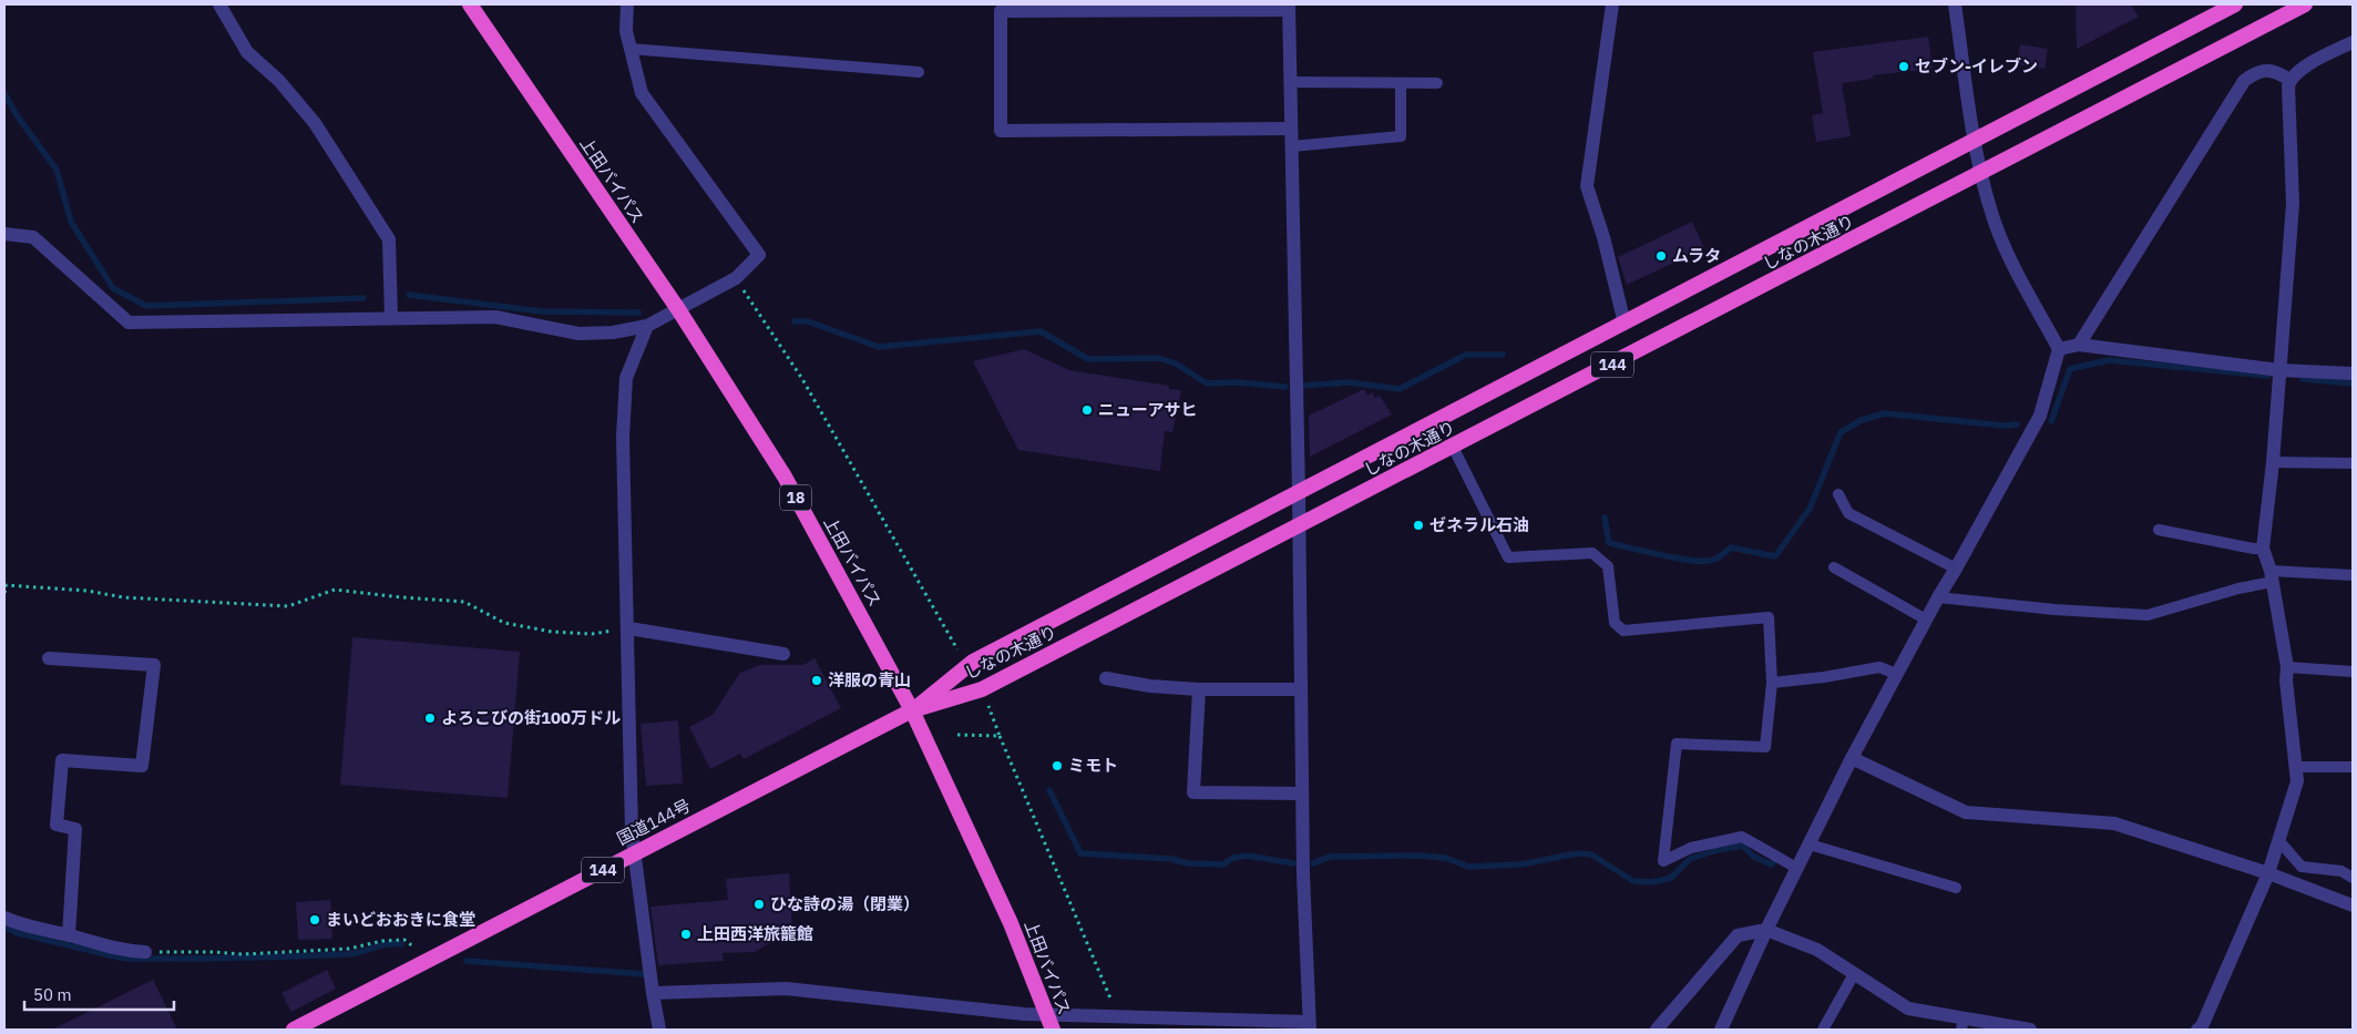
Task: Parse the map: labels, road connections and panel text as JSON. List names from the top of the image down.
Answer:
{
  "streets": {
    "highway": [
      "上田バイパス",
      "しなの木通り",
      "144",
      "18",
      "国道144号"
    ]
  },
  "crossings": [
    ["上田バイパス", "しなの木通り"],
    ["上田バイパス", "国道144号"],
    ["しなの木通り", "国道144号"]
  ],
  "places": [
    "セブン-イレブン",
    "ムラタ",
    "ニューアサヒ",
    "ゼネラル石油",
    "洋服の青山",
    "よろこびの街100万ドル",
    "ミモト",
    "ひな詩の湯（閉業）",
    "まいどおおきに食堂",
    "上田西洋旅籠館"
  ],
  "scale_bar": "50 m"
}
